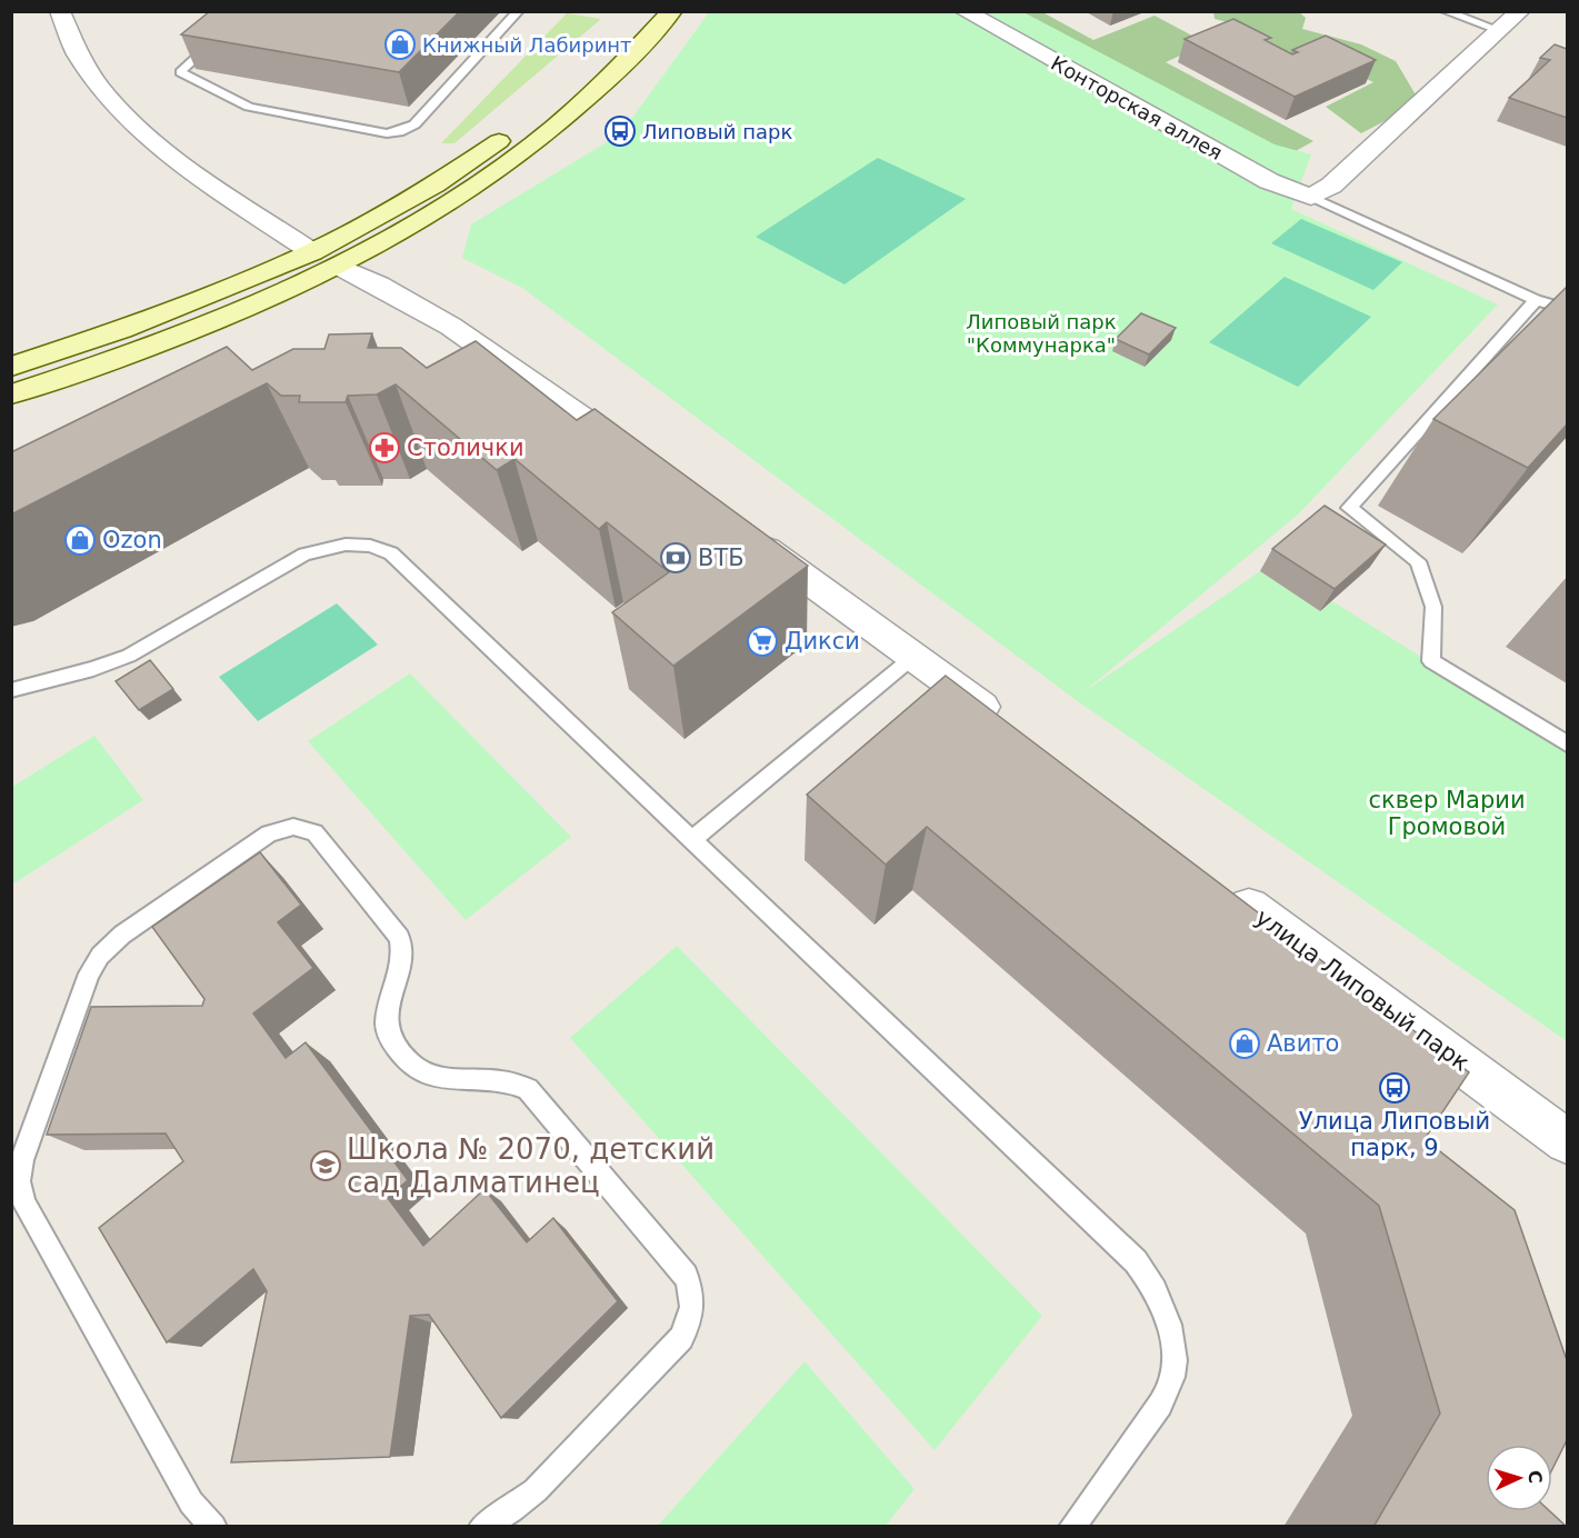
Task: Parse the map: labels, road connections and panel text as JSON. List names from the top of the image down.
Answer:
{
  "streets": {
    "street": ["Конторская аллея", "улица Липовый парк"]
  },
  "parks": ["Липовый парк \"Коммунарка\"", "сквер Марии Громовой"],
  "places": {
    "shop": ["Книжный Лабиринт", "Ozon", "Авито"],
    "bus stop": ["Липовый парк", "Улица Липовый парк, 9"],
    "pharmacy": ["Столички"],
    "bank": ["ВТБ"],
    "supermarket": ["Дикси"],
    "school or university": ["Школа № 2070, детский сад Далматинец"]
  },
  "north": "right"
}
